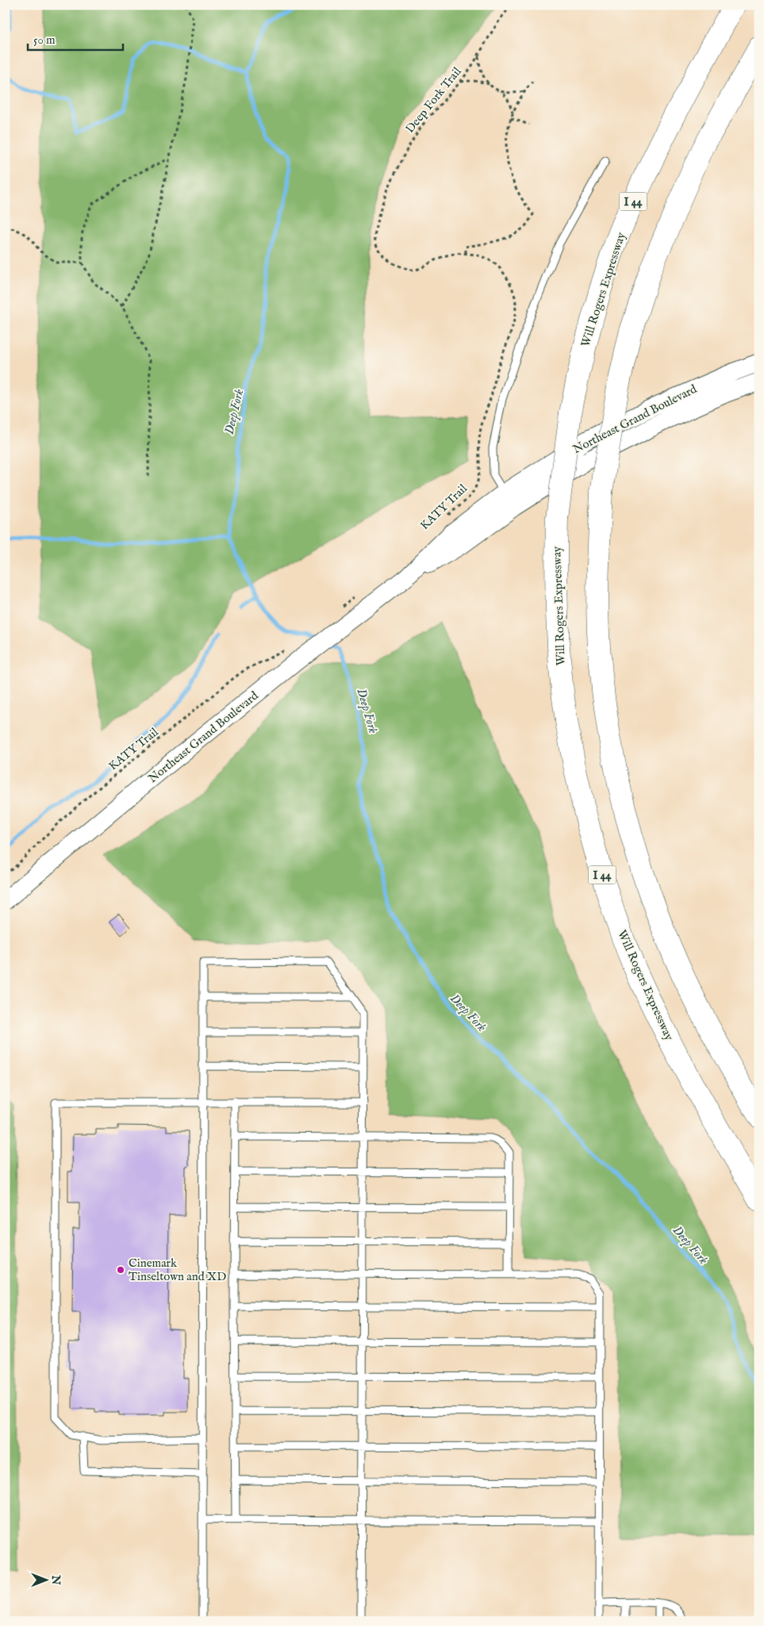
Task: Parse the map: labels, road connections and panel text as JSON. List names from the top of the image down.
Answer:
{
  "streets": {
    "highway": ["I 44", "Will Rogers Expressway"],
    "street": ["Northeast Grand Boulevard"],
    "path": ["Deep Fork Trail", "KATY Trail"]
  },
  "crossings": [
    ["Deep Fork Trail", "KATY Trail"]
  ],
  "water": ["Deep Fork"],
  "places": ["Cinemark Tinseltown and XD"],
  "scale_bar": "50 m",
  "north": "right"
}
